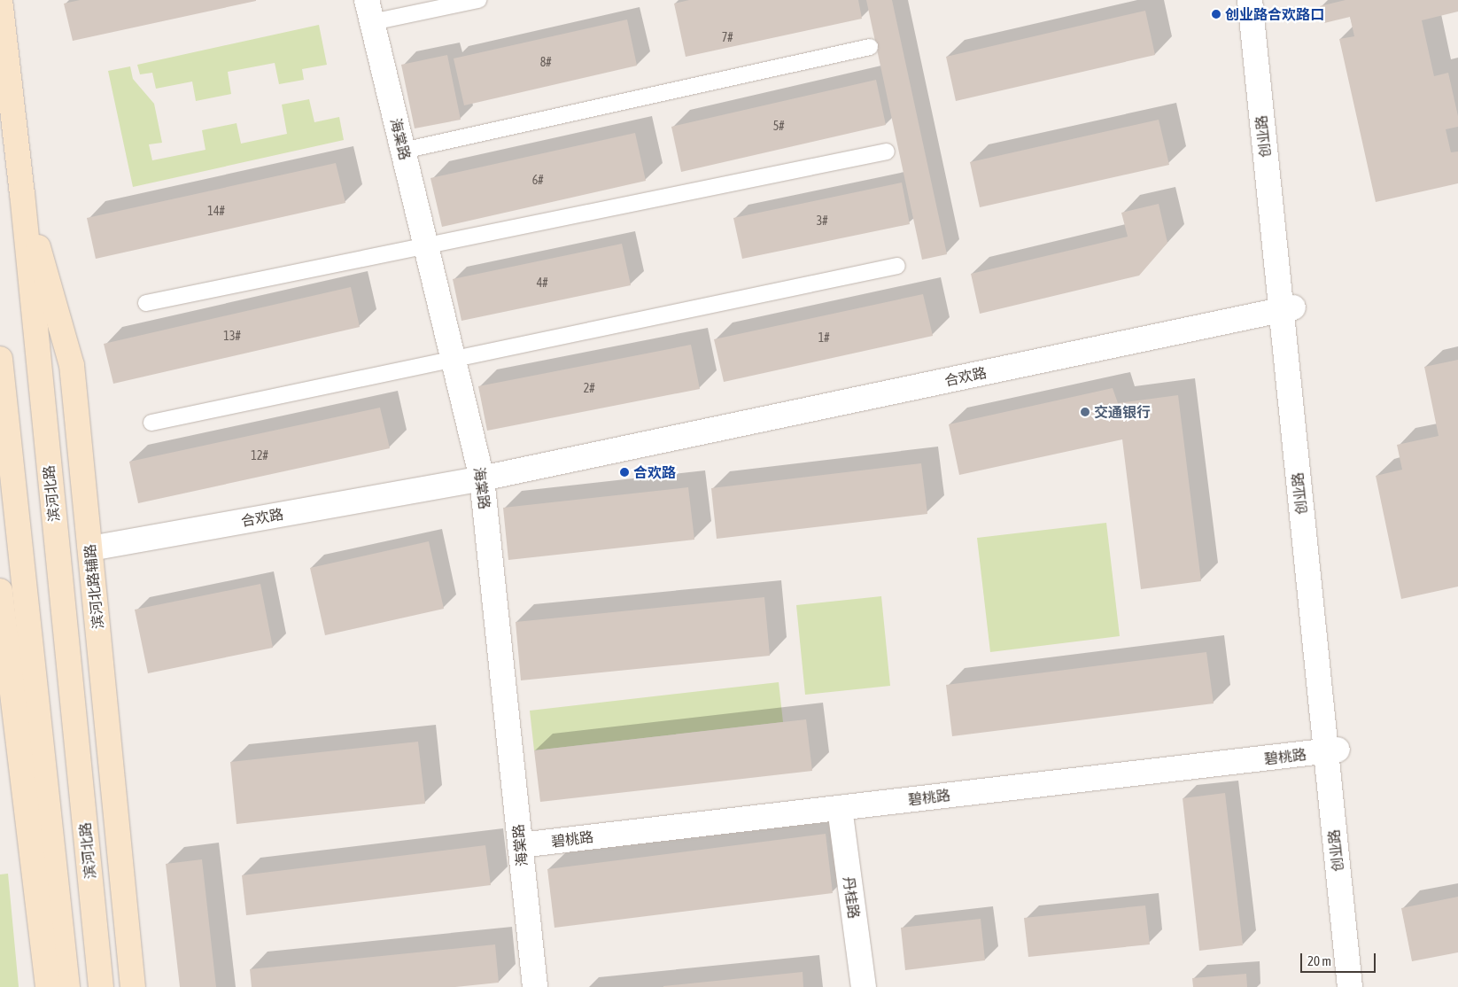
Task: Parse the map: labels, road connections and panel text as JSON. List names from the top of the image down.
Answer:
{
  "streets": {
    "main road": ["滨河北路", "滨河北路辅路"],
    "street": [
      "创业路",
      "海棠路",
      "合欢路",
      "碧桃路",
      "丹桂路"
    ]
  },
  "crossings": [
    ["创业路", "合欢路"],
    ["创业路", "碧桃路"],
    ["海棠路", "合欢路"],
    ["海棠路", "碧桃路"],
    ["合欢路", "滨河北路辅路"],
    ["滨河北路", "滨河北路辅路"],
    ["碧桃路", "丹桂路"]
  ],
  "places": ["创业路合欢路口", "交通银行", "合欢路"],
  "house_numbers": [
    "7#",
    "8#",
    "5#",
    "6#",
    "14#",
    "3#",
    "4#",
    "13#",
    "1#",
    "2#",
    "12#"
  ],
  "scale_bar": "20 m"
}
